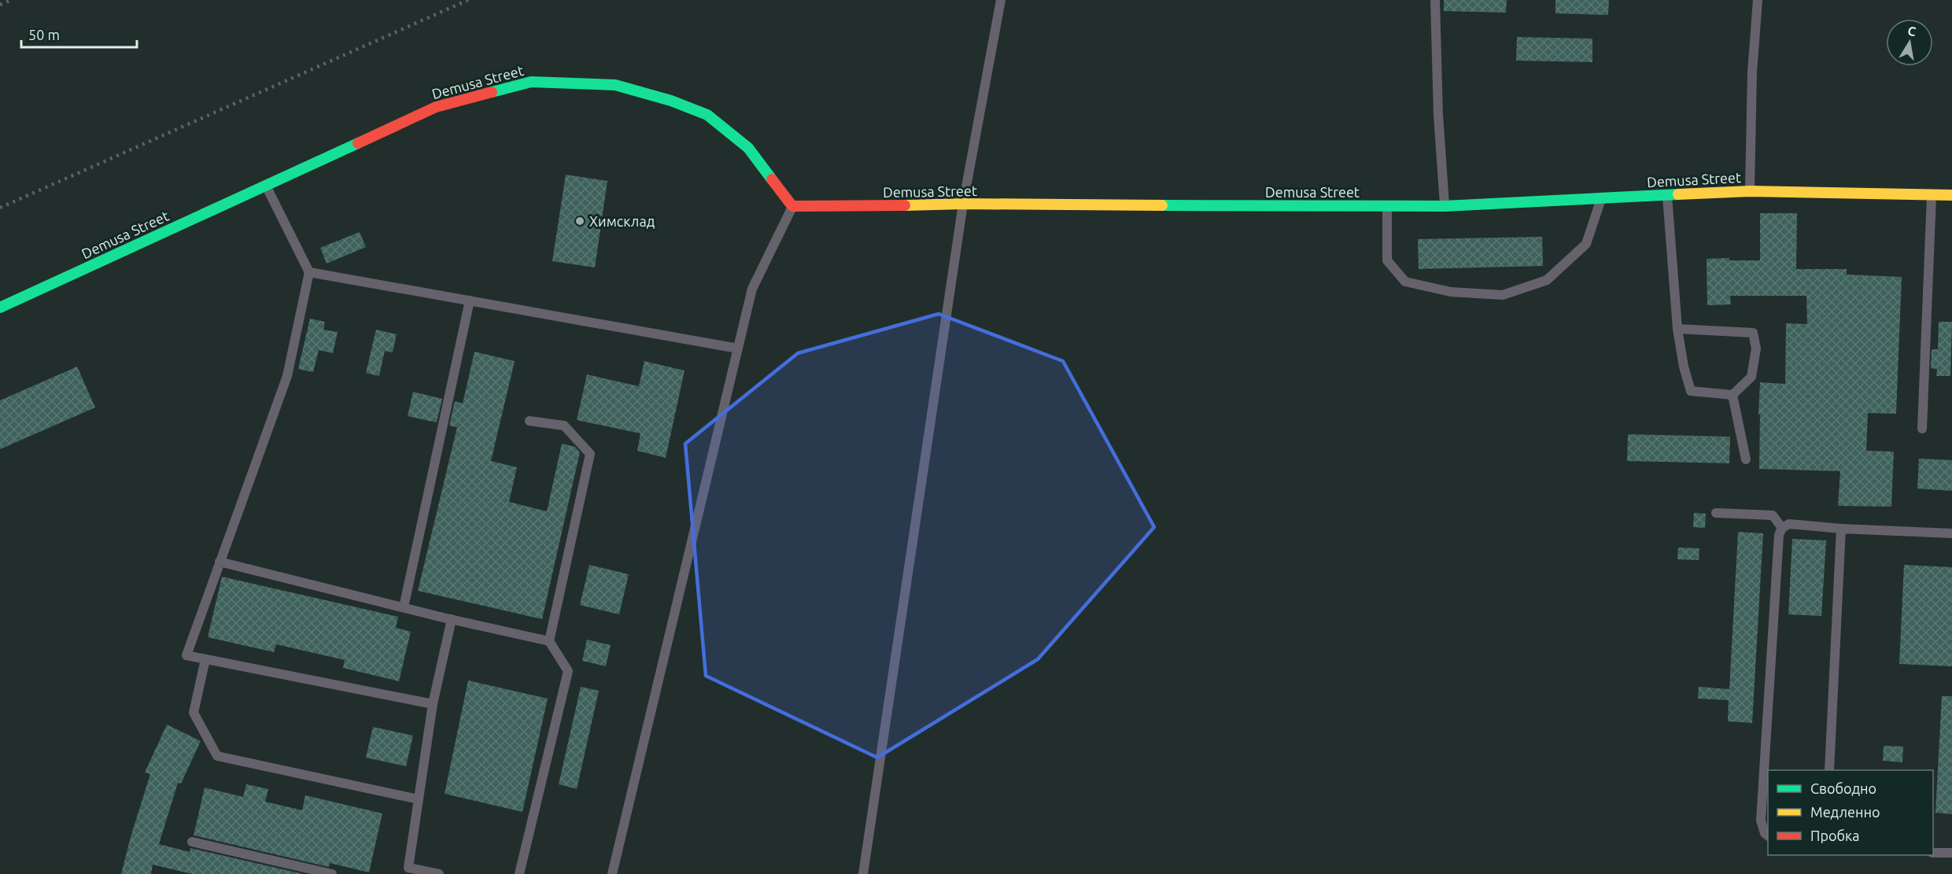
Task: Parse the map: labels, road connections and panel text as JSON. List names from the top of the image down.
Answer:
{
  "streets": {
    "street": ["Demusa Street"]
  },
  "places": ["Химсклад"],
  "legend": ["Свободно", "Медленно", "Пробка"],
  "scale_bar": "50 m",
  "north": "top"
}
